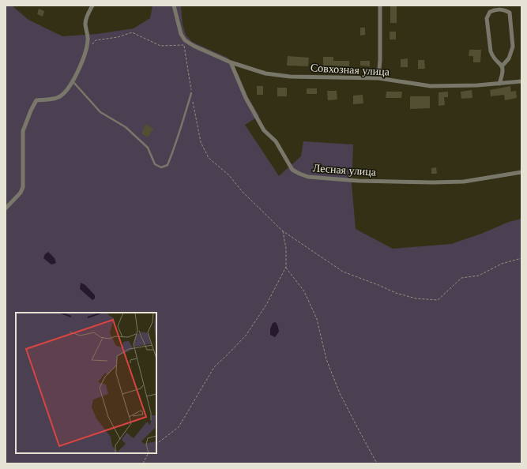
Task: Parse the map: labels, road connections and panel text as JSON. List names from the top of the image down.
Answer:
{
  "streets": {
    "street": ["Совхозная улица", "Лесная улица"]
  },
  "crossings": [
    ["Совхозная улица", "Лесная улица"]
  ]
}
